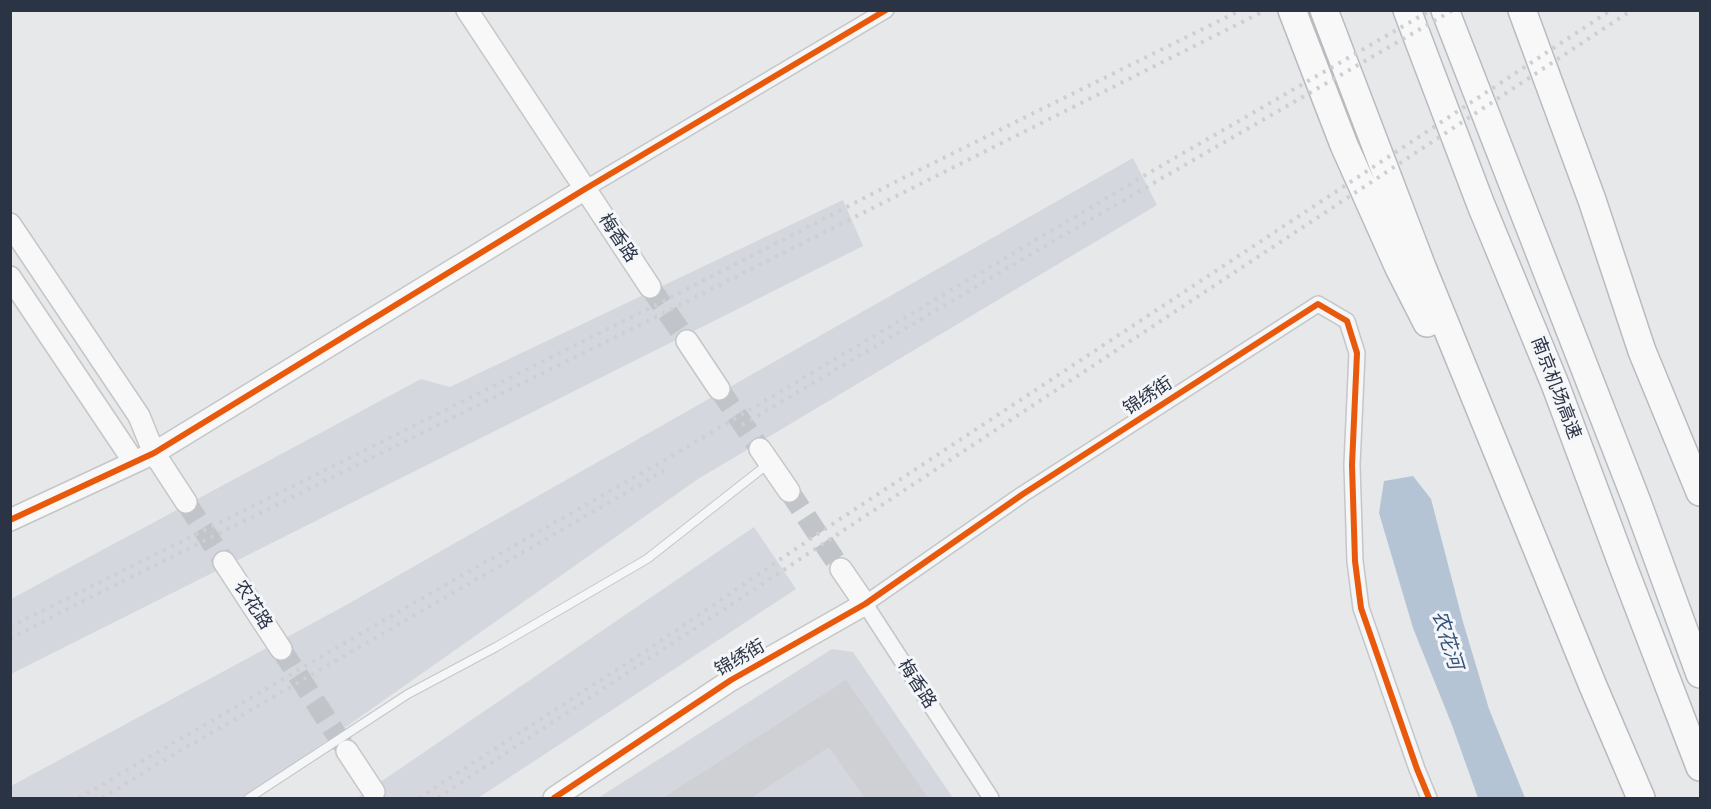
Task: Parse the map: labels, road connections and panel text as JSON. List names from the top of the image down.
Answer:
{
  "streets": {
    "highway": ["南京机场高速"],
    "street": ["梅香路", "锦绣街", "农花路"]
  },
  "crossings": [
    ["梅香路", "锦绣街"]
  ],
  "water": ["农花河"]
}
